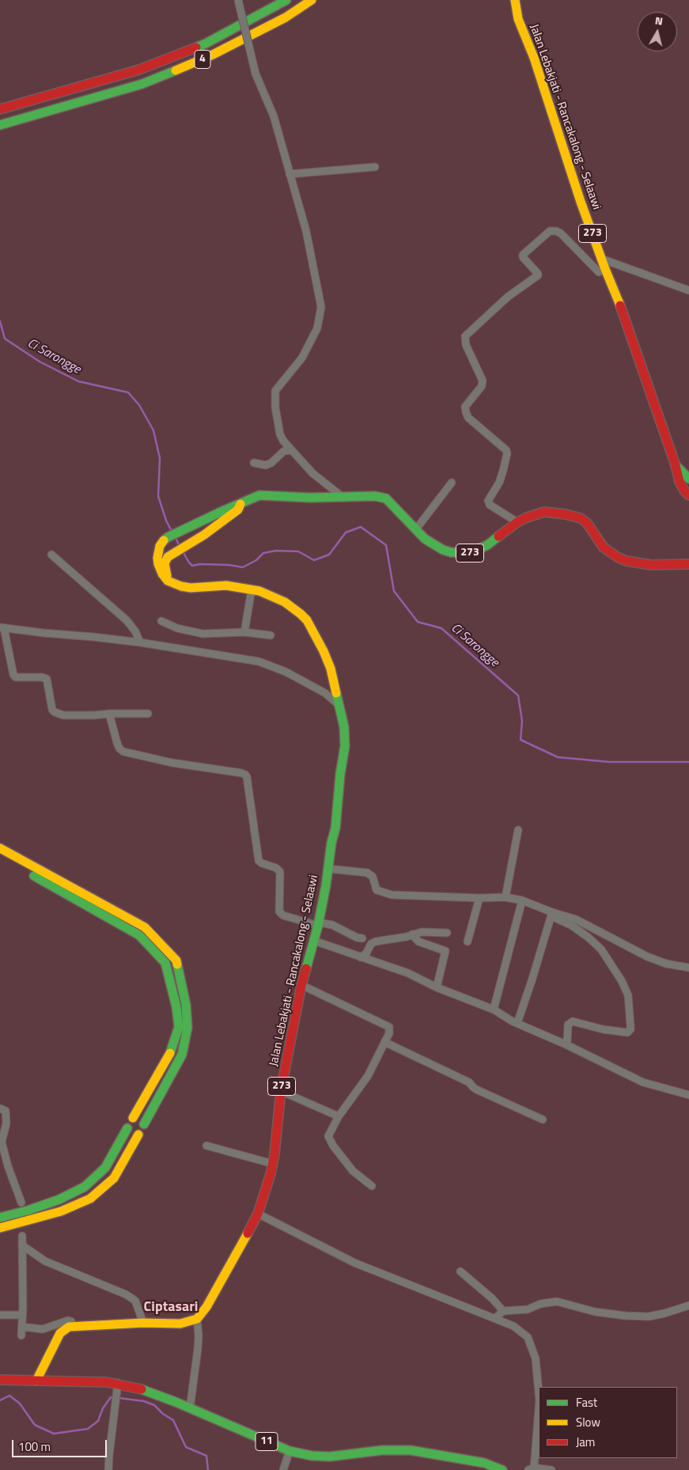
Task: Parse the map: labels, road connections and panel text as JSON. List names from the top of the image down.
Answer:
{
  "streets": {
    "main road": [
      "4",
      "Jalan Lebakjati - Rancakalong - Selaawi",
      "273",
      "11"
    ]
  },
  "crossings": [
    ["Jalan Lebakjati - Rancakalong - Selaawi", "273"]
  ],
  "districts": ["Ciptasari"],
  "water": ["Ci Sarongge"],
  "legend": ["Fast", "Slow", "Jam"],
  "scale_bar": "100 m",
  "north": "top"
}
